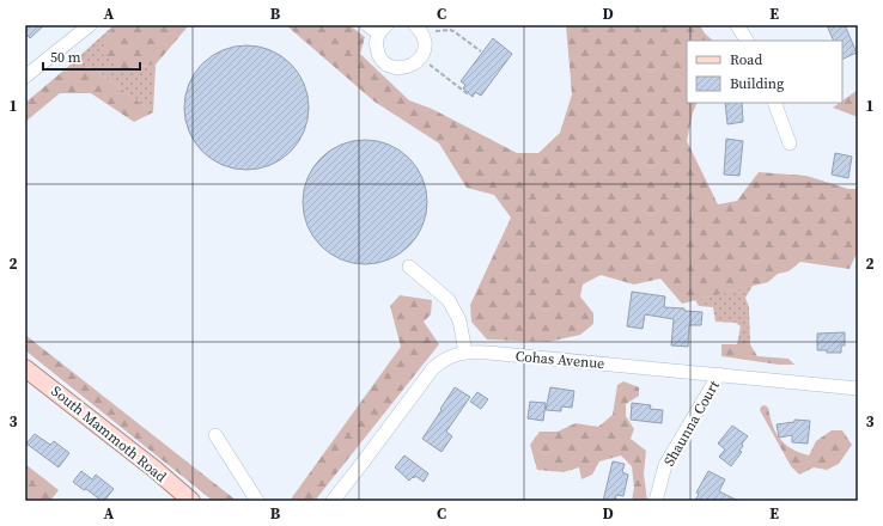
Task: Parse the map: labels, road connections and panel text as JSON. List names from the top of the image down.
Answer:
{
  "streets": {
    "main road": ["South Mammoth Road"],
    "street": ["Cohas Avenue", "Shaunna Court"]
  },
  "crossings": [
    ["Cohas Avenue", "Shaunna Court"]
  ],
  "legend": ["Road", "Building"],
  "scale_bar": "50 m",
  "grid": {
    "columns": [
      "A",
      "B",
      "C",
      "D",
      "E"
    ],
    "rows": ["1", "2", "3"]
  }
}
